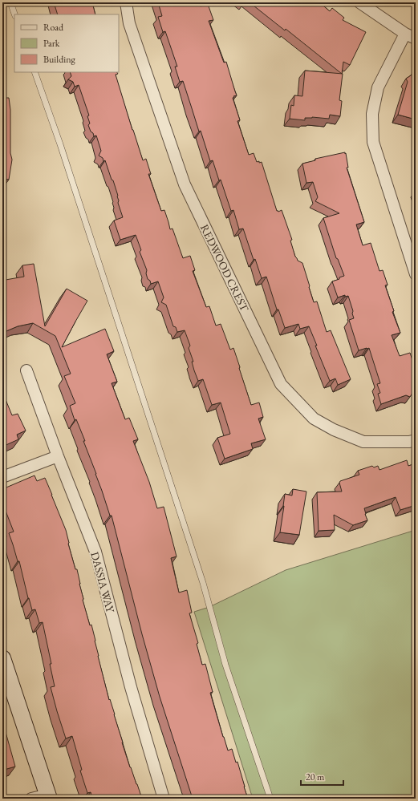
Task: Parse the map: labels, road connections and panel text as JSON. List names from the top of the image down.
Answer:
{
  "streets": {
    "street": ["REDWOOD CREST", "DASSIA WAY"]
  },
  "legend": ["Road", "Park", "Building"],
  "scale_bar": "20 m"
}
